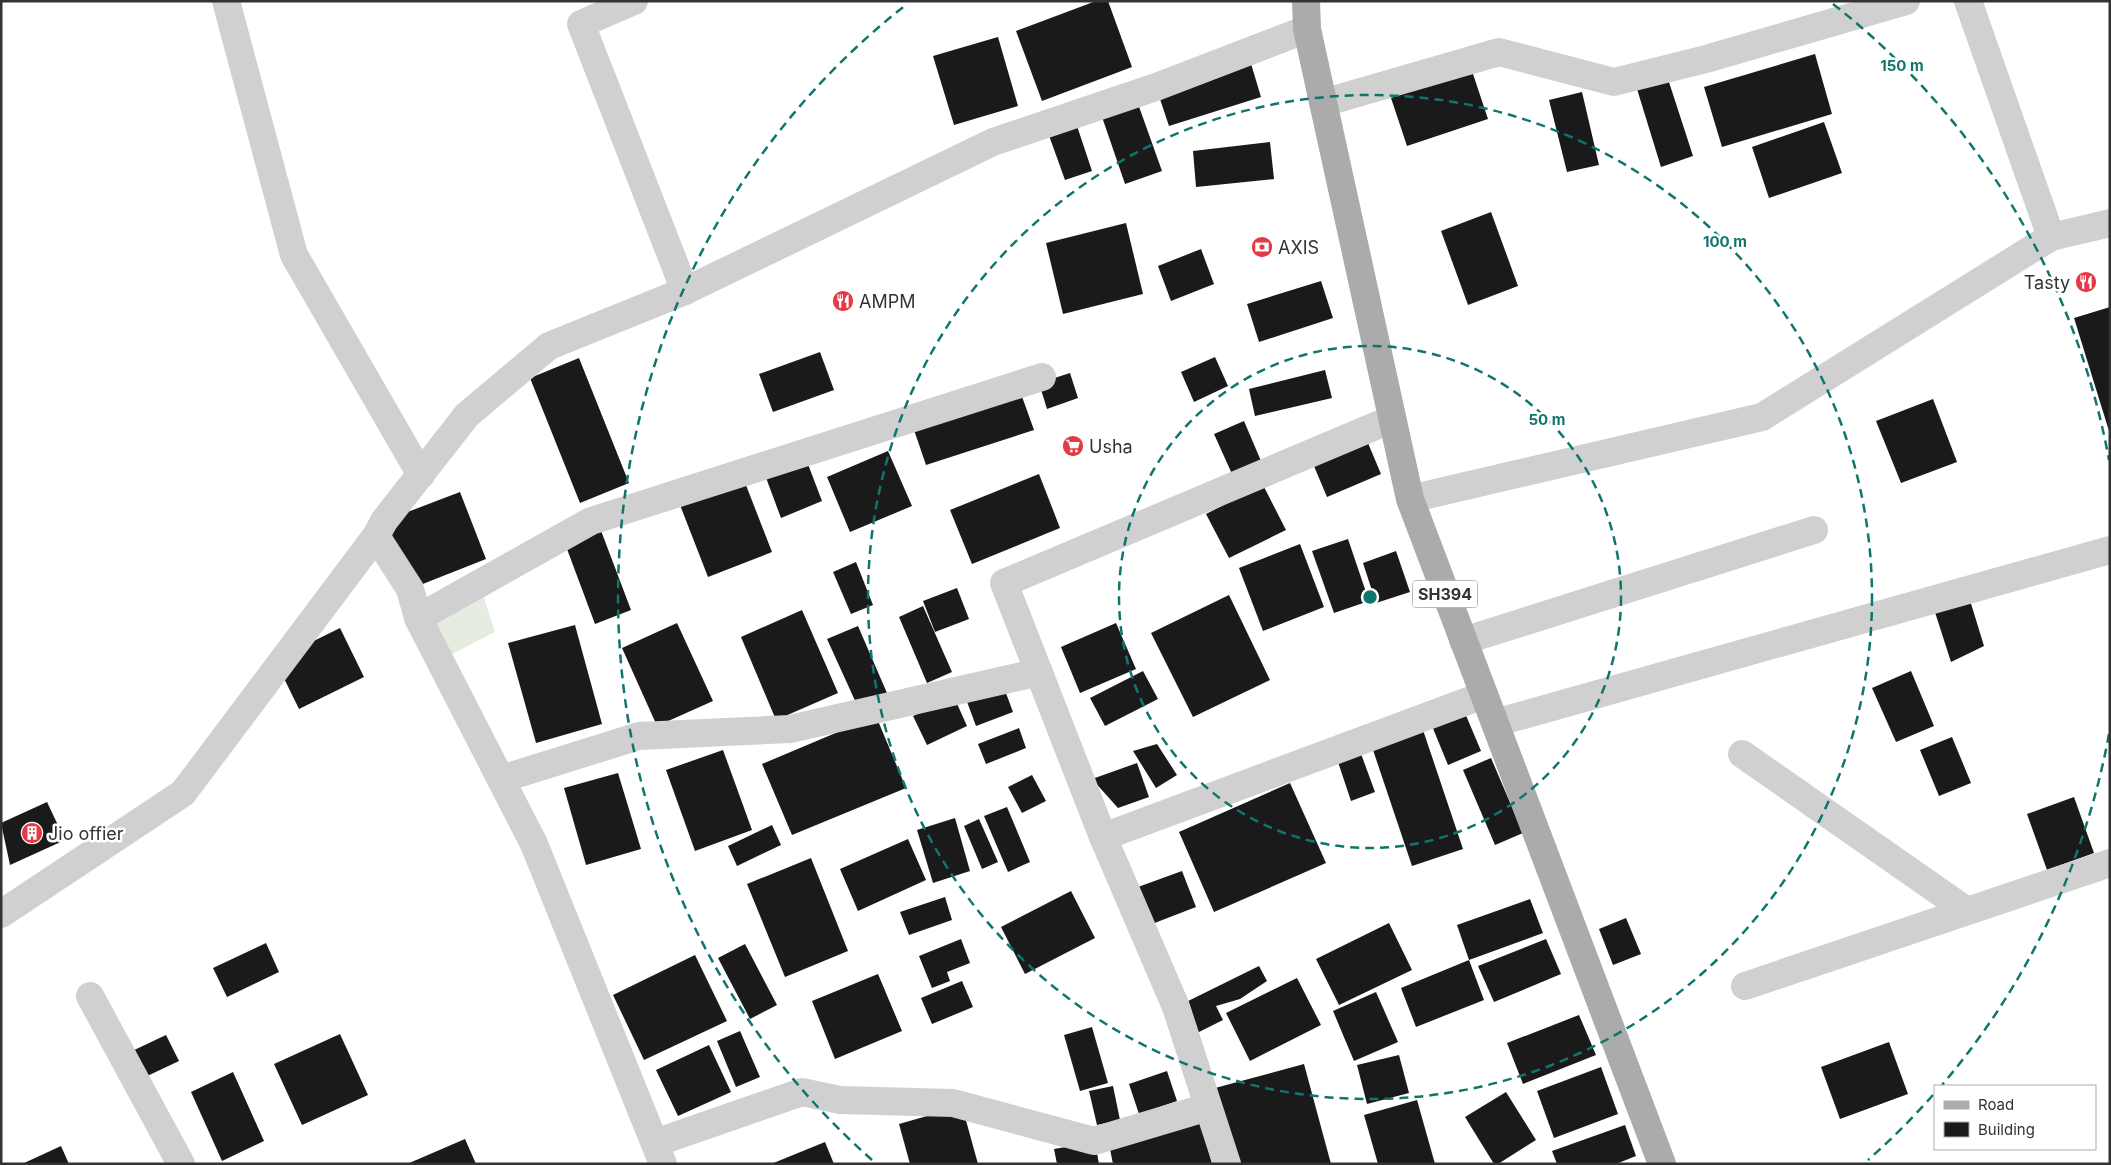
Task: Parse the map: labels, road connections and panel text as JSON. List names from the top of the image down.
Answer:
{
  "streets": {
    "main road": ["SH394"]
  },
  "places": {
    "bank": ["AXIS"],
    "restaurant": ["Tasty", "AMPM"],
    "supermarket": ["Usha"],
    "building": ["Jio offier"]
  },
  "legend": ["Road", "Building"],
  "rings": ["150 m", "100 m", "50 m"]
}
